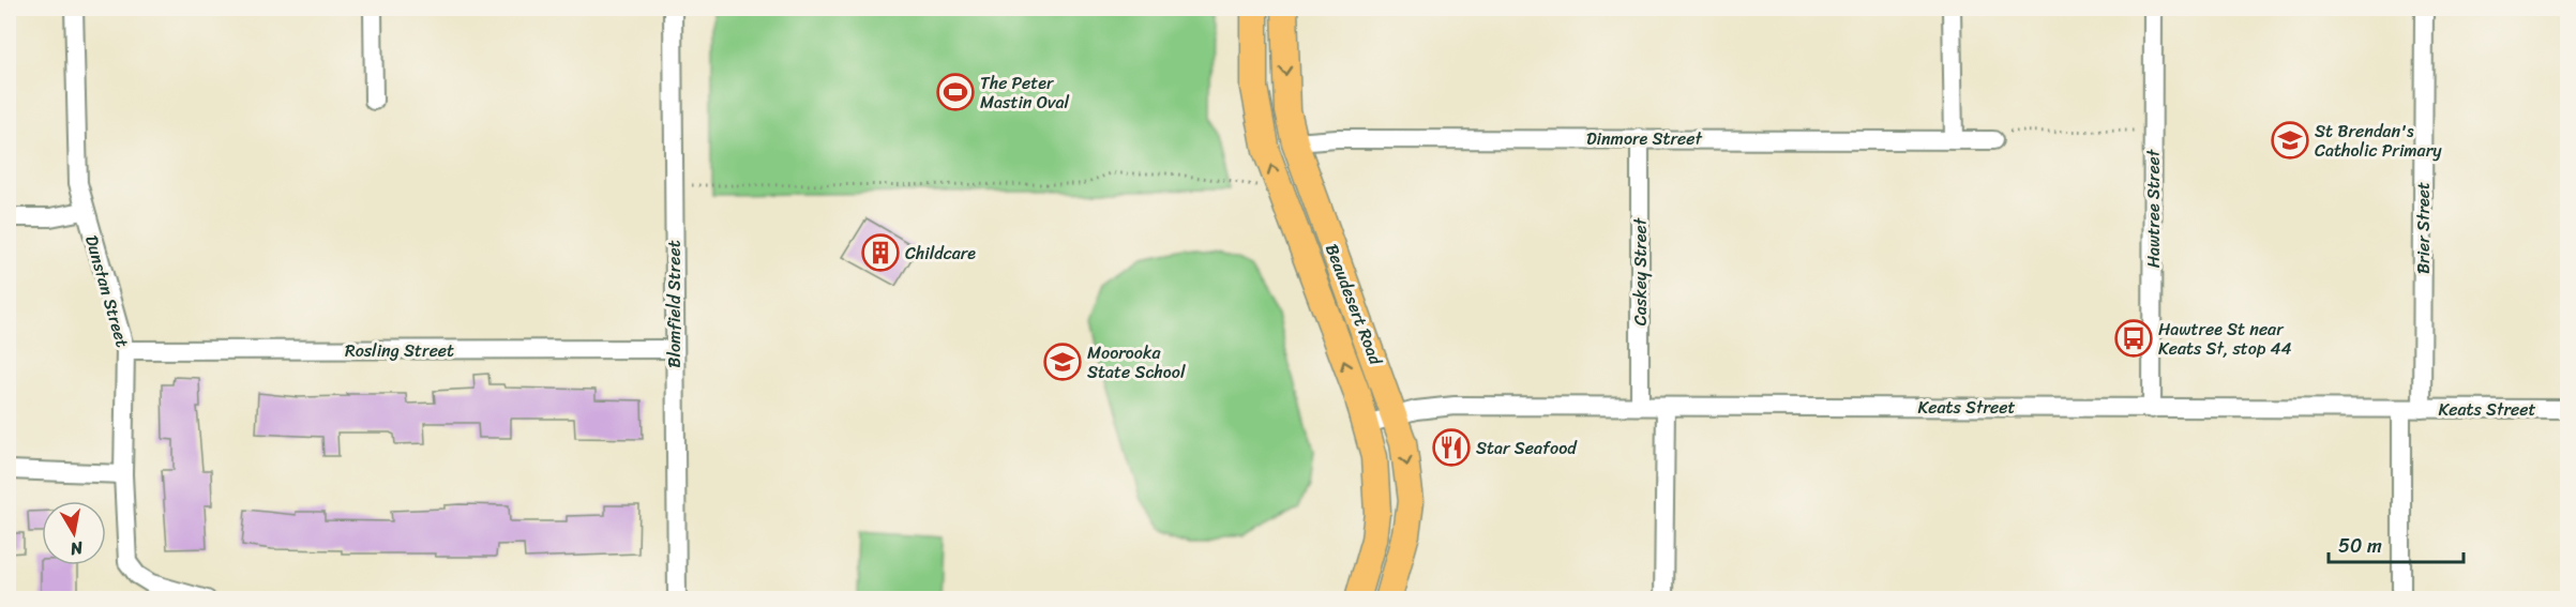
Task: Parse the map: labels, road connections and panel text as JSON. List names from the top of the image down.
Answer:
{
  "streets": {
    "highway": ["Beaudesert Road"],
    "street": [
      "Dinmore Street",
      "Hawtree Street",
      "Brier Street",
      "Caskey Street",
      "Dunstan Street",
      "Blomfield Street",
      "Rosling Street",
      "Keats Street"
    ]
  },
  "crossings": [
    ["Dinmore Street", "Caskey Street"],
    ["Dinmore Street", "Beaudesert Road"],
    ["Hawtree Street", "Keats Street"],
    ["Brier Street", "Keats Street"],
    ["Caskey Street", "Keats Street"],
    ["Dunstan Street", "Rosling Street"],
    ["Blomfield Street", "Rosling Street"],
    ["Beaudesert Road", "Keats Street"]
  ],
  "places": {
    "sports": ["The Peter Mastin Oval"],
    "school or university": ["St Brendan's Catholic Primary", "Moorooka State School"],
    "building": ["Childcare"],
    "bus stop": ["Hawtree St near Keats St, stop 44"],
    "restaurant": ["Star Seafood"]
  },
  "scale_bar": "50 m",
  "north": "bottom"
}
